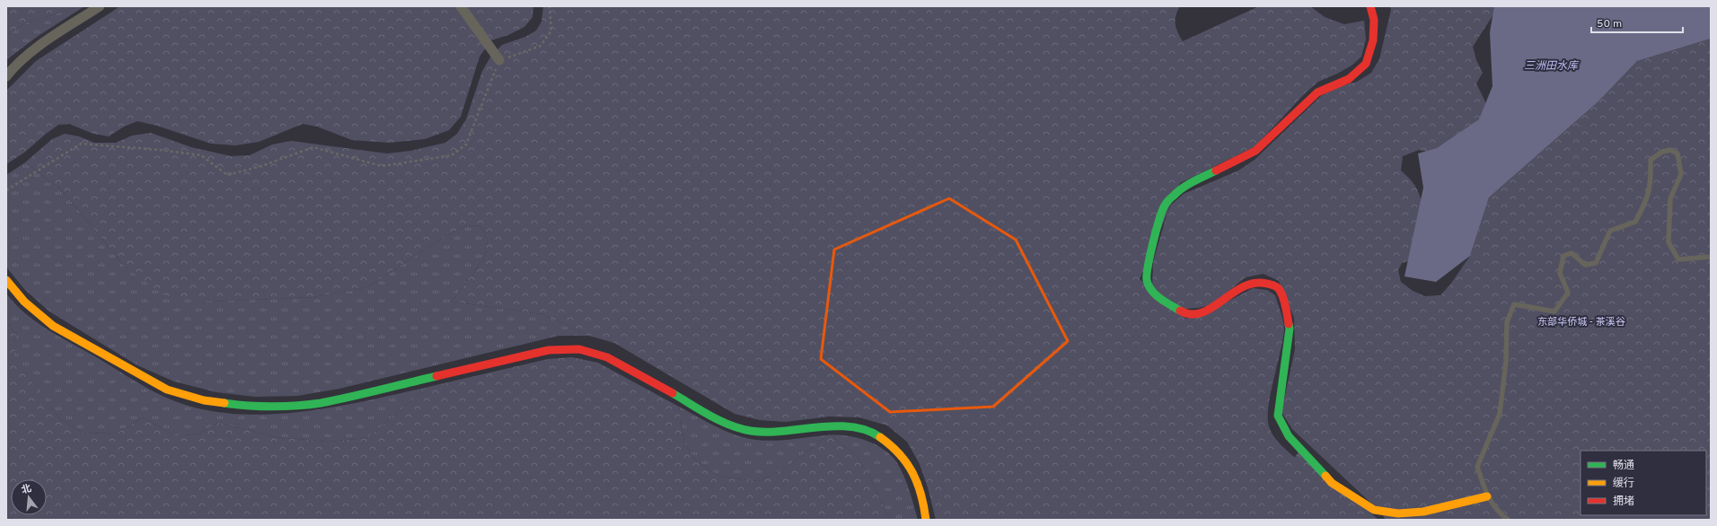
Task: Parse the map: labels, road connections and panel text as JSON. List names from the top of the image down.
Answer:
{
  "water": ["三洲田水库"],
  "parks": ["东部华侨城 - 茶溪谷"],
  "legend": ["畅通", "缓行", "拥堵"],
  "scale_bar": "50 m",
  "north": "top"
}
